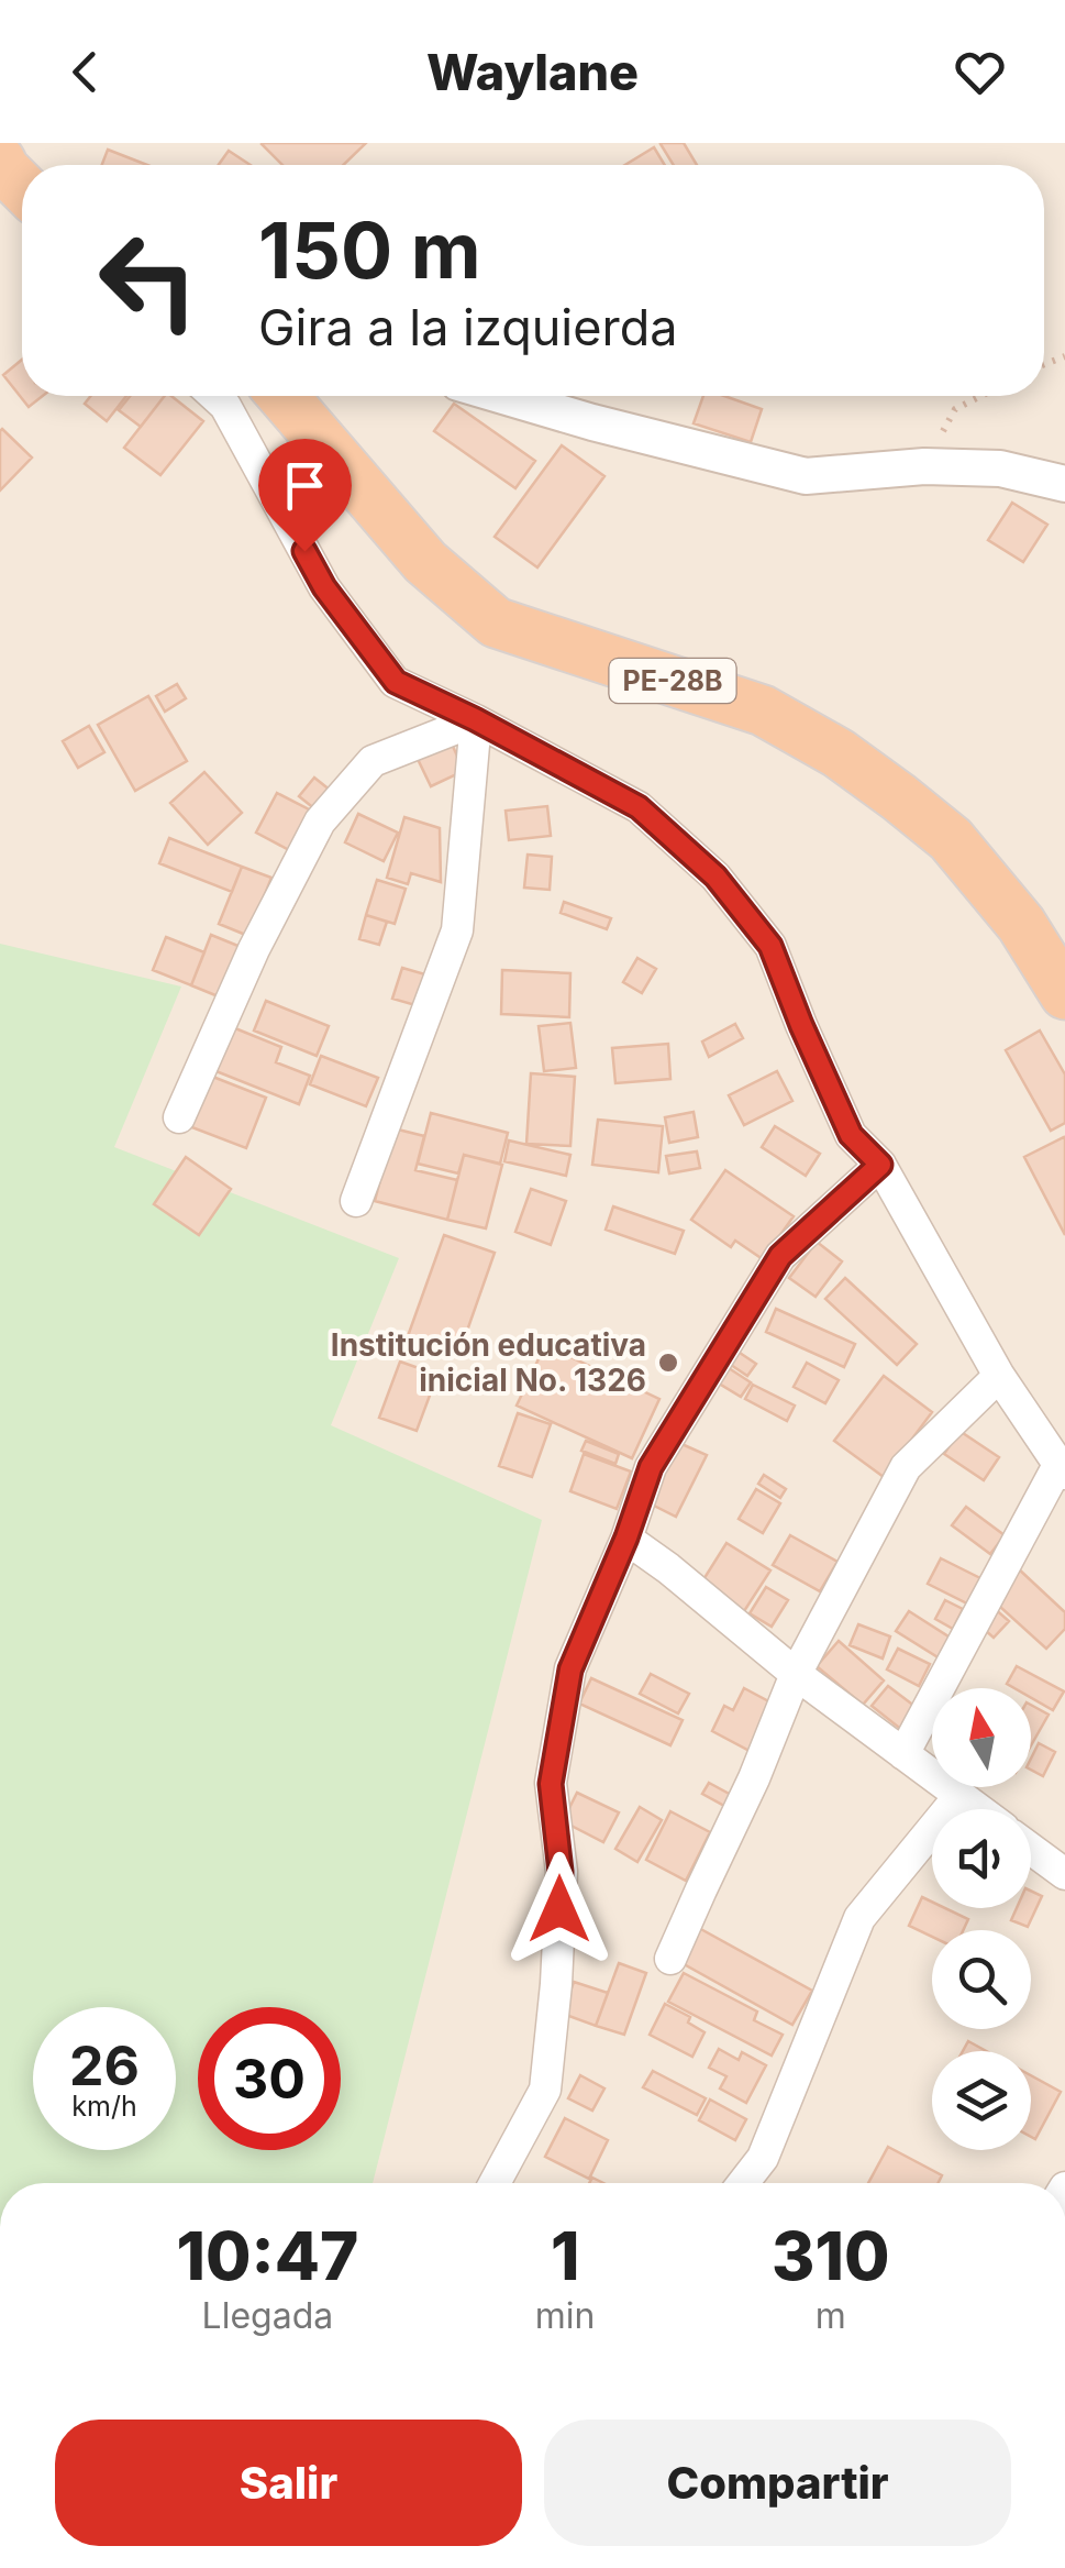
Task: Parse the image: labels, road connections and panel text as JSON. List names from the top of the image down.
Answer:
{
  "streets": {
    "highway": ["PE-28B"]
  },
  "places": ["Institución educativa inicial No. 1326"],
  "north": "top",
  "page": {
    "header": "Waylane",
    "turn": ["150 m", "Gira a la izquierda"],
    "speed": "26 km/h",
    "limit": "30",
    "eta": [
      "10:47",
      "Llegada",
      "1",
      "min",
      "310",
      "m"
    ],
    "buttons": ["Salir", "Compartir"]
  }
}
